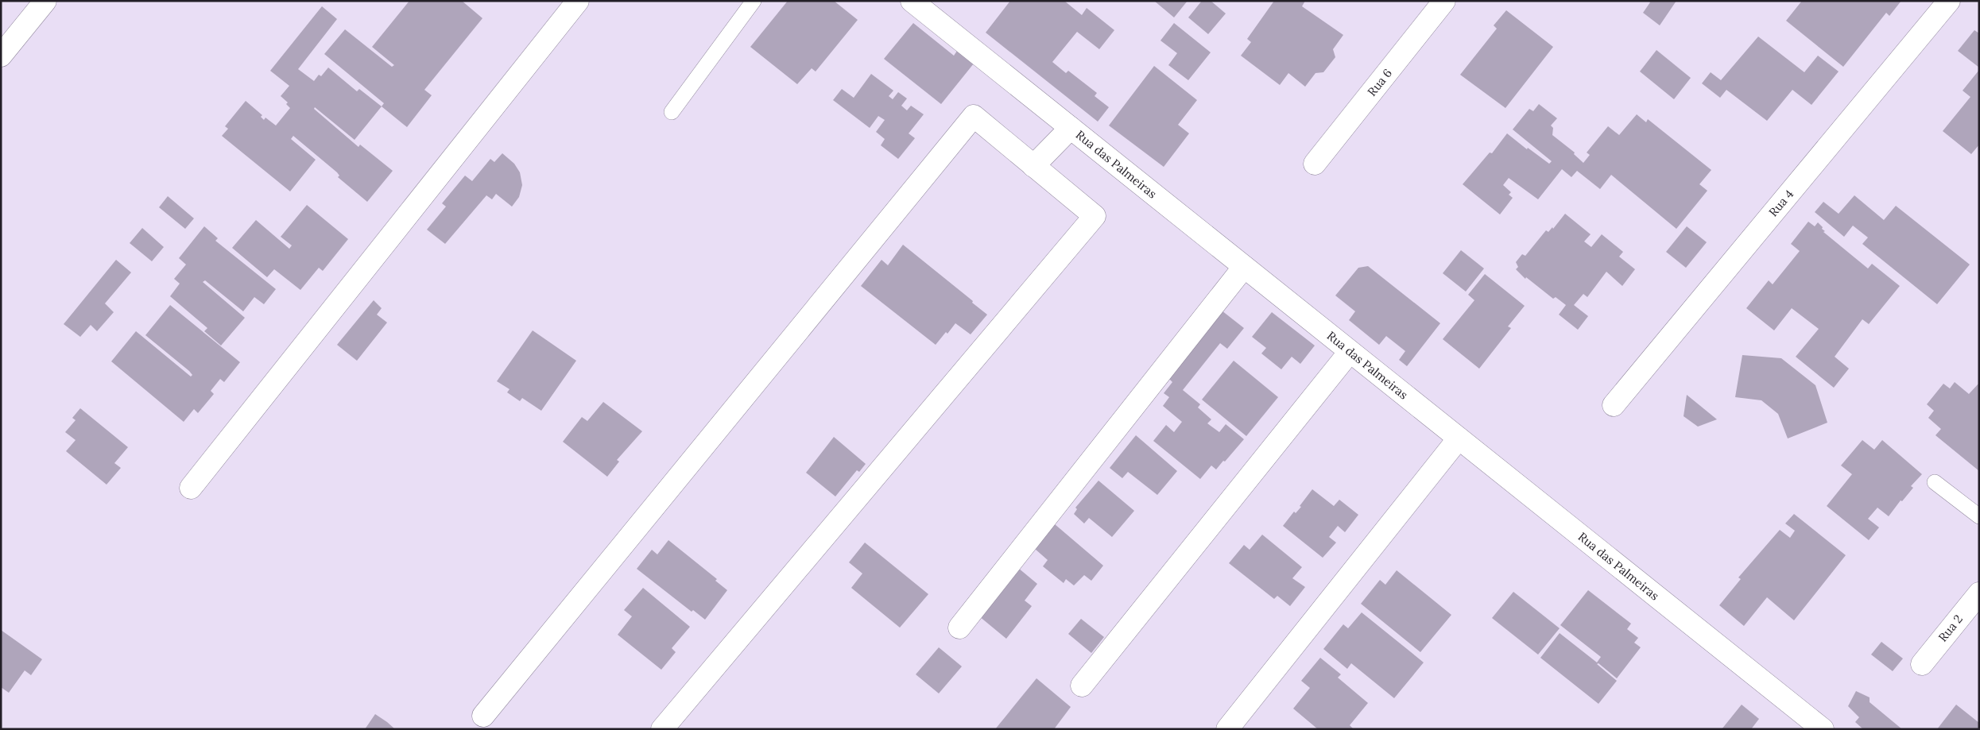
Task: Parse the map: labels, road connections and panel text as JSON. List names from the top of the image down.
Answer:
{
  "streets": {
    "street": [
      "Rua 6",
      "Rua das Palmeiras",
      "Rua 4",
      "Rua 2"
    ]
  }
}
